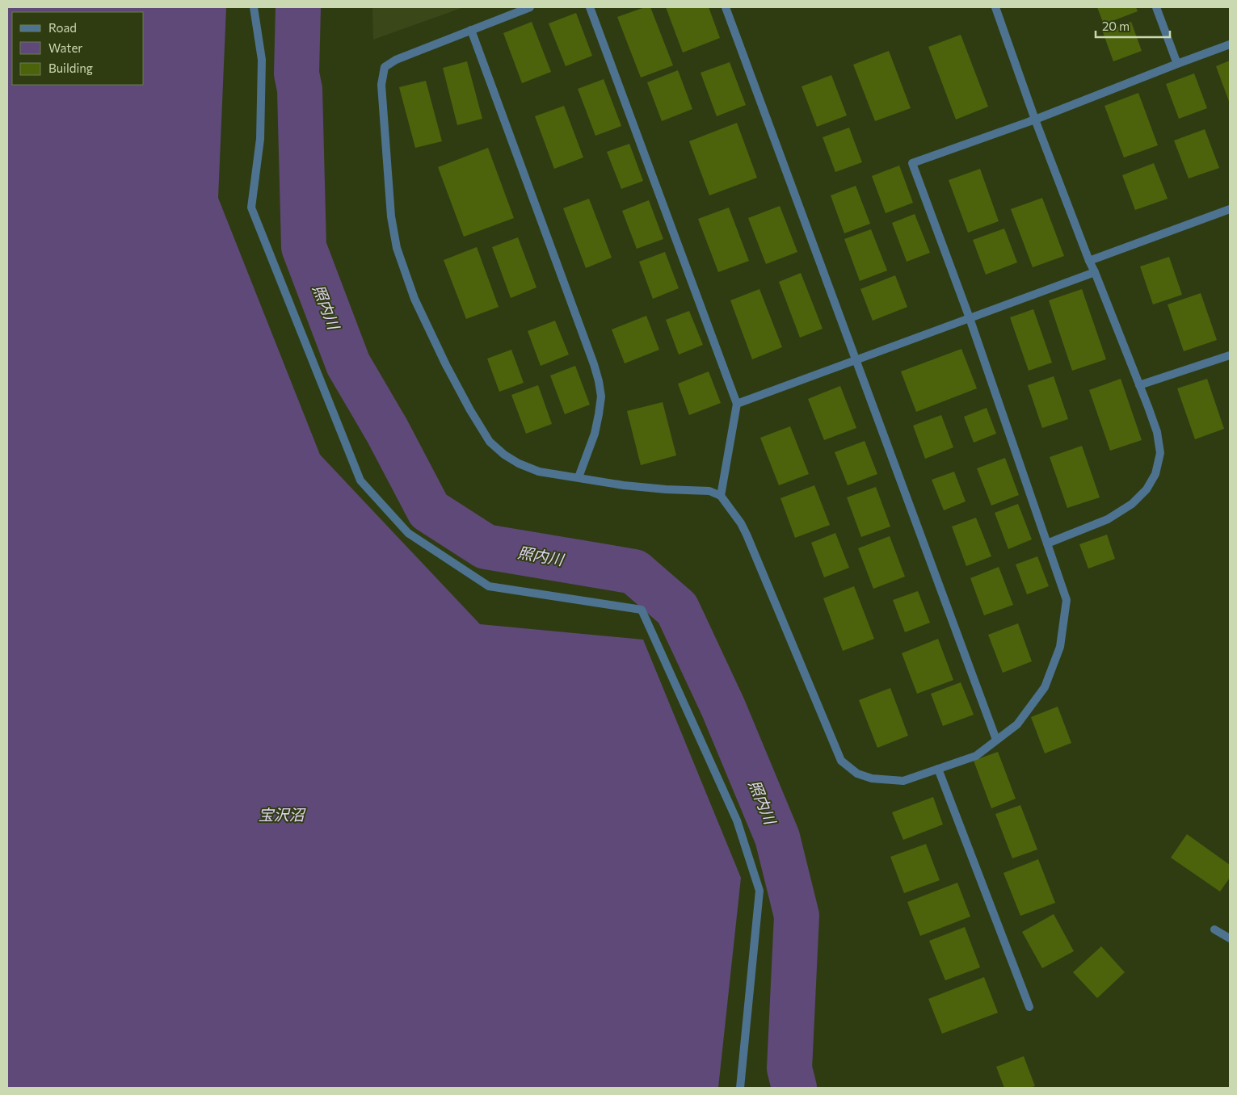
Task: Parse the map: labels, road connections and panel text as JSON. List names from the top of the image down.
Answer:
{
  "water": ["照内川", "宝沢沼"],
  "legend": ["Road", "Water", "Building"],
  "scale_bar": "20 m"
}
